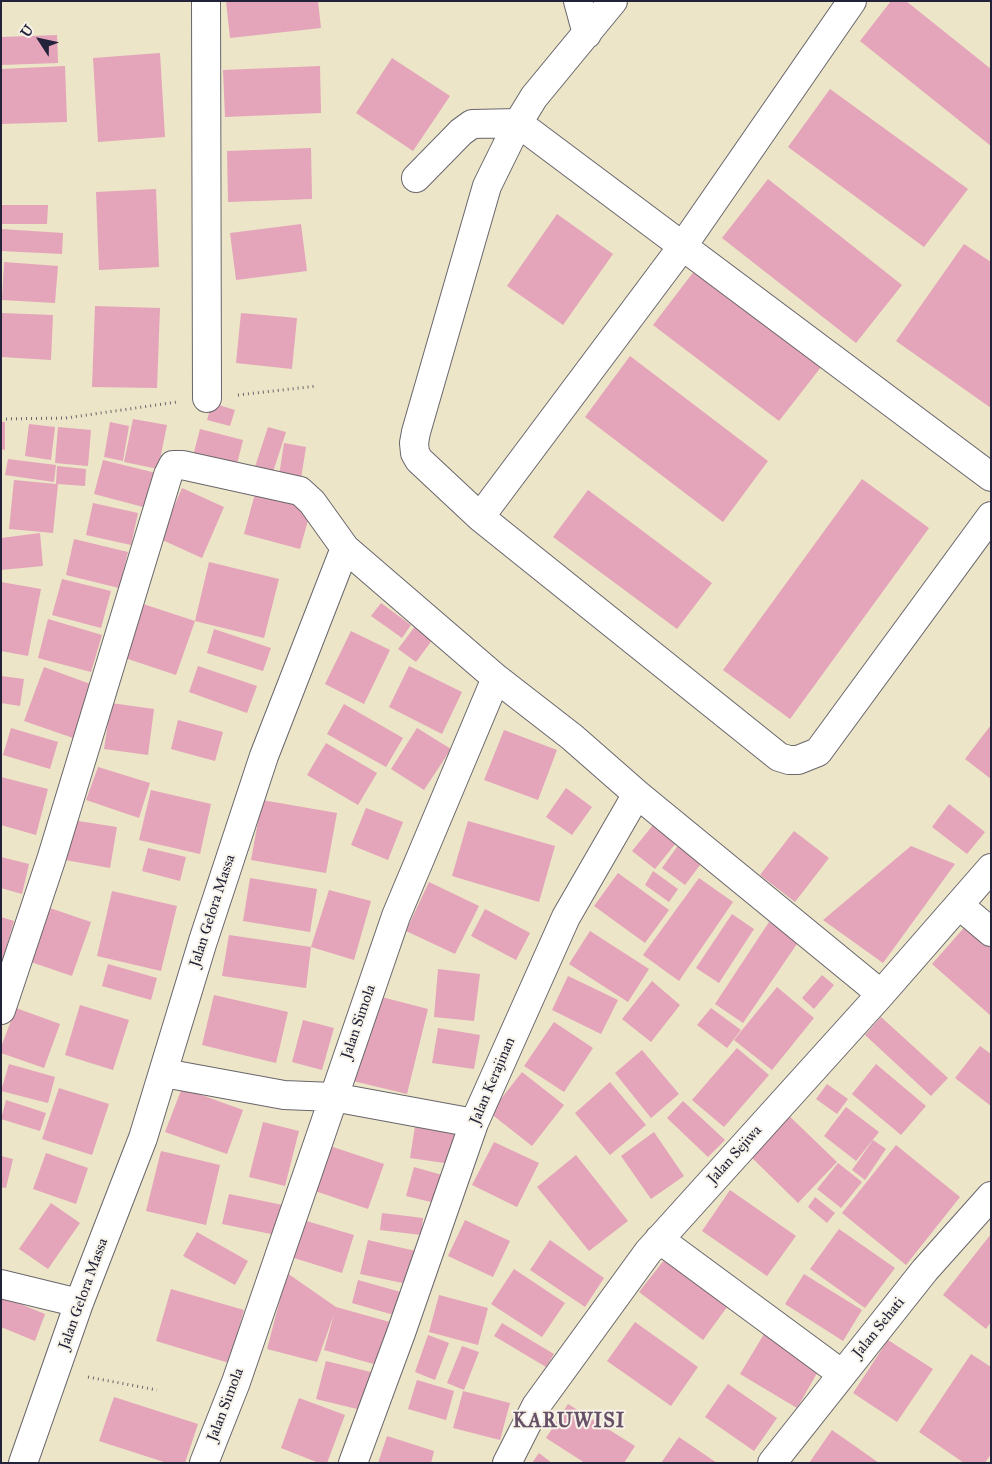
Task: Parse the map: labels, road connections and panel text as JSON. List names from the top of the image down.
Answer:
{
  "streets": {
    "street": [
      "Jalan Gelora Massa",
      "Jalan Simola",
      "Jalan Kerajinan",
      "Jalan Sejiwa",
      "Jalan Sehati"
    ]
  },
  "districts": ["KARUWISI"],
  "north": "top left"
}
